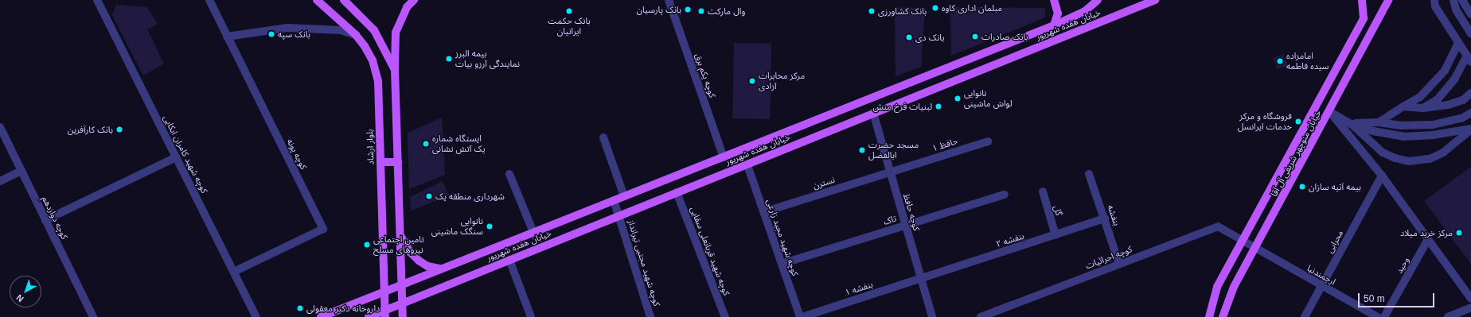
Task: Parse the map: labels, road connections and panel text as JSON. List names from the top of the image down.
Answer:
{
  "streets": {
    "main road": ["خیابان هفده شهریور", "بلوار ارشاد", "خیابان منوچهر شریفی آل آقا"],
    "street": [
      "کوچه یکم برق",
      "حافظ ۱",
      "کوچه شهید کامران ابکایی",
      "کوچه پونه",
      "نسترن",
      "گل",
      "کوچه حافظ",
      "بنفشه",
      "کوچه دوازدهم",
      "تاک",
      "کوچه شهید مجید زارعی",
      "بنفشه ۲",
      "محرابی",
      "کوچه شهید قربانعلی سقایی",
      "کوچه اجرائیات",
      "کوچه شهید مجتبی تیرانداز",
      "وحید",
      "ارجمندنیا",
      "بنفشه ۱"
    ]
  },
  "crossings": [
    ["خیابان هفده شهریور", "کوچه یکم برق"],
    ["خیابان هفده شهریور", "بلوار ارشاد"],
    ["خیابان هفده شهریور", "کوچه حافظ"],
    ["خیابان هفده شهریور", "کوچه شهید مجید زارعی"],
    ["خیابان هفده شهریور", "کوچه شهید قربانعلی سقایی"],
    ["خیابان هفده شهریور", "کوچه شهید مجتبی تیرانداز"],
    ["حافظ ۱", "نسترن"],
    ["حافظ ۱", "کوچه حافظ"],
    ["خیابان منوچهر شریفی آل آقا", "کوچه اجرائیات"],
    ["خیابان منوچهر شریفی آل آقا", "ارجمندنیا"],
    ["کوچه شهید کامران ابکایی", "کوچه پونه"],
    ["نسترن", "کوچه حافظ"],
    ["نسترن", "کوچه شهید مجید زارعی"],
    ["گل", "بنفشه ۲"],
    ["کوچه حافظ", "تاک"],
    ["کوچه حافظ", "بنفشه ۲"],
    ["کوچه حافظ", "بنفشه ۱"],
    ["بنفشه", "بنفشه ۲"],
    ["بنفشه", "کوچه اجرائیات"],
    ["تاک", "کوچه شهید مجید زارعی"],
    ["کوچه شهید مجید زارعی", "بنفشه ۱"],
    ["بنفشه ۲", "بنفشه ۱"],
    ["محرابی", "ارجمندنیا"],
    ["کوچه اجرائیات", "ارجمندنیا"]
  ],
  "places": [
    "مبلمان اداری کاوه",
    "بانک پارسیان",
    "بانک حکمت ایرانیان",
    "وال مارکت",
    "بانک کشاورزی",
    "بانک سپه",
    "بانک صادرات",
    "بانک دی",
    "بیمه البرز نمایندگی آرزو بیات",
    "امامزاده سیده فاطمه",
    "مرکز مخابرات آزادی",
    "نانوایی لواش ماشینی",
    "لبنیات فرخ منش",
    "فروشگاه و مرکز خدمات ایرانسل",
    "بانک کارآفرین",
    "ایستگاه شماره یک آتش نشانی",
    "مسجد حضرت ابالفضل",
    "بیمه آتیه سازان",
    "شهرداری منطقه یک",
    "نانوایی سنگک ماشینی",
    "مرکز خرید میلاد",
    "تامین اجتماعی نیروهای مسلح",
    "داروخانه دکتر معقولی"
  ],
  "scale_bar": "50 m",
  "north": "bottom left"
}
